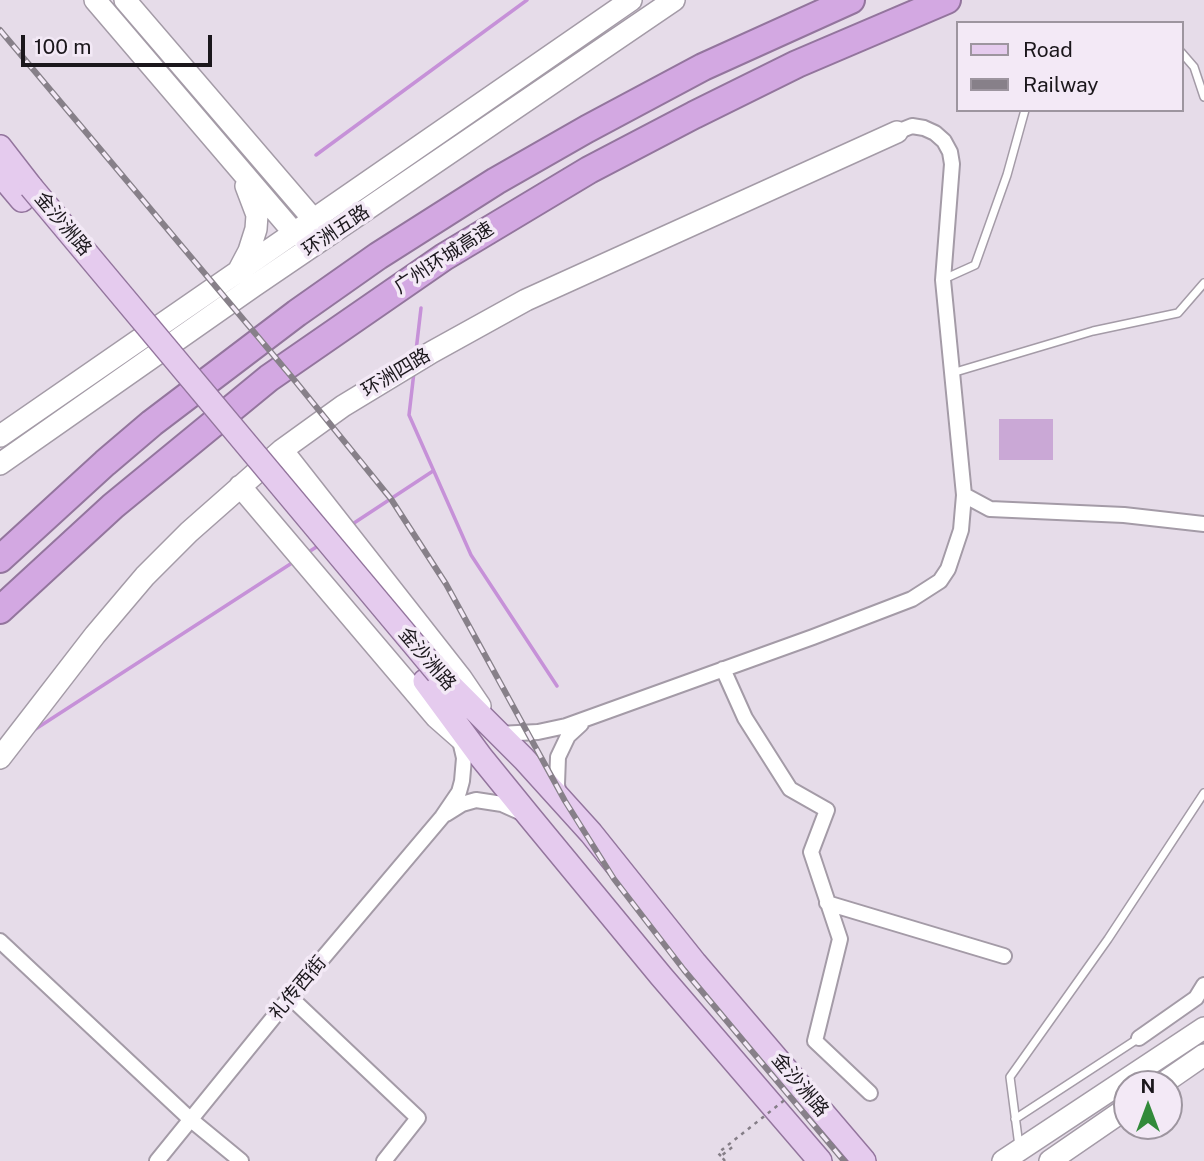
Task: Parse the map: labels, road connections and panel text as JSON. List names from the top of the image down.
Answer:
{
  "streets": {
    "highway": ["广州环城高速"],
    "main road": ["金沙洲路"],
    "street": ["环洲五路", "环洲四路", "礼传西街"]
  },
  "legend": ["Road", "Railway"],
  "scale_bar": "100 m",
  "north": "top"
}
